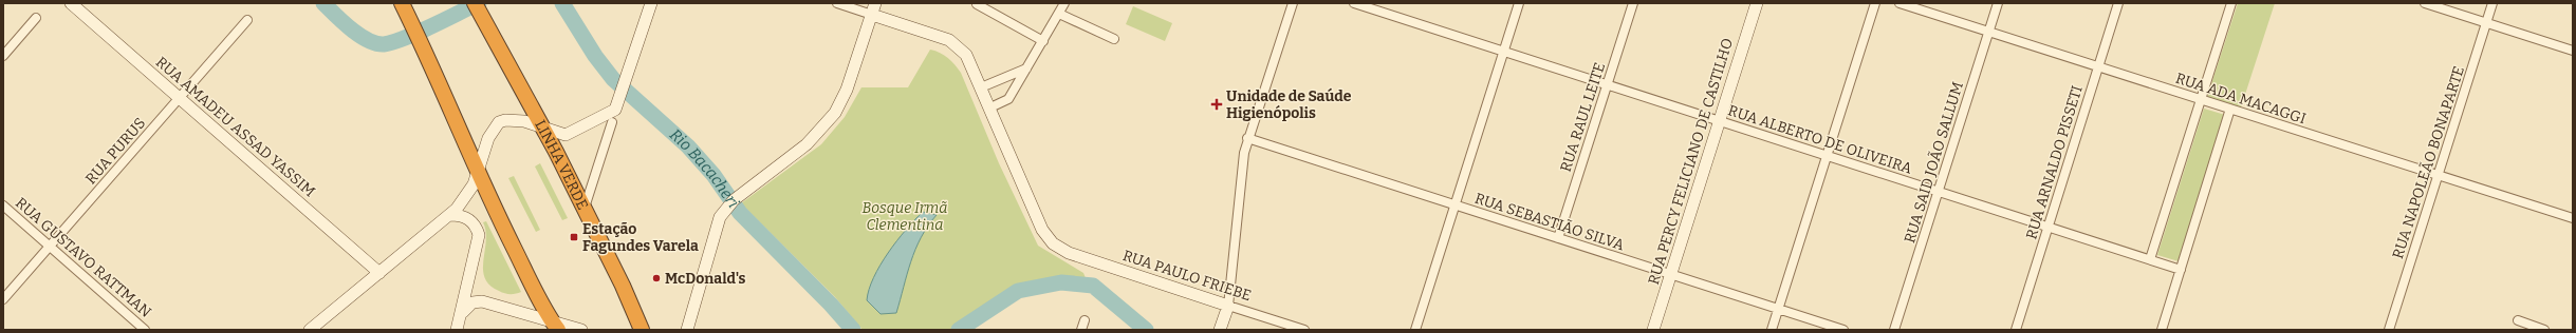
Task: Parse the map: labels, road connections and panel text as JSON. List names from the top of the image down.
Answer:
{
  "streets": {
    "highway": ["LINHA VERDE"],
    "street": [
      "RUA ADA MACAGGI",
      "RUA RAUL LEITE",
      "RUA AMADEU ASSAD YASSIM",
      "RUA ALBERTO DE OLIVEIRA",
      "RUA PURUS",
      "RUA PERCY FELICIANO DE CASTILHO",
      "RUA SAID JOÃO SALLUM",
      "RUA ARNALDO PISSETI",
      "RUA NAPOLEÃO BONAPARTE",
      "RUA SEBASTIÃO SILVA",
      "RUA GUSTAVO RATTMAN",
      "RUA PAULO FRIEBE"
    ]
  },
  "crossings": [
    ["RUA ADA MACAGGI", "RUA SAID JOÃO SALLUM"],
    ["RUA ADA MACAGGI", "RUA ARNALDO PISSETI"],
    ["RUA ADA MACAGGI", "RUA NAPOLEÃO BONAPARTE"],
    ["RUA RAUL LEITE", "RUA ALBERTO DE OLIVEIRA"],
    ["RUA RAUL LEITE", "RUA SEBASTIÃO SILVA"],
    ["RUA AMADEU ASSAD YASSIM", "RUA PURUS"],
    ["RUA ALBERTO DE OLIVEIRA", "RUA PERCY FELICIANO DE CASTILHO"],
    ["RUA ALBERTO DE OLIVEIRA", "RUA SAID JOÃO SALLUM"],
    ["RUA ALBERTO DE OLIVEIRA", "RUA ARNALDO PISSETI"],
    ["RUA PURUS", "RUA GUSTAVO RATTMAN"],
    ["RUA PERCY FELICIANO DE CASTILHO", "RUA SEBASTIÃO SILVA"]
  ],
  "water": ["Rio Bacacheri"],
  "parks": ["Bosque Irmã Clementina"],
  "places": {
    "health": ["Unidade de Saúde Higienópolis"],
    "transit": ["Estação Fagundes Varela"],
    "other": ["McDonald's"]
  }
}
